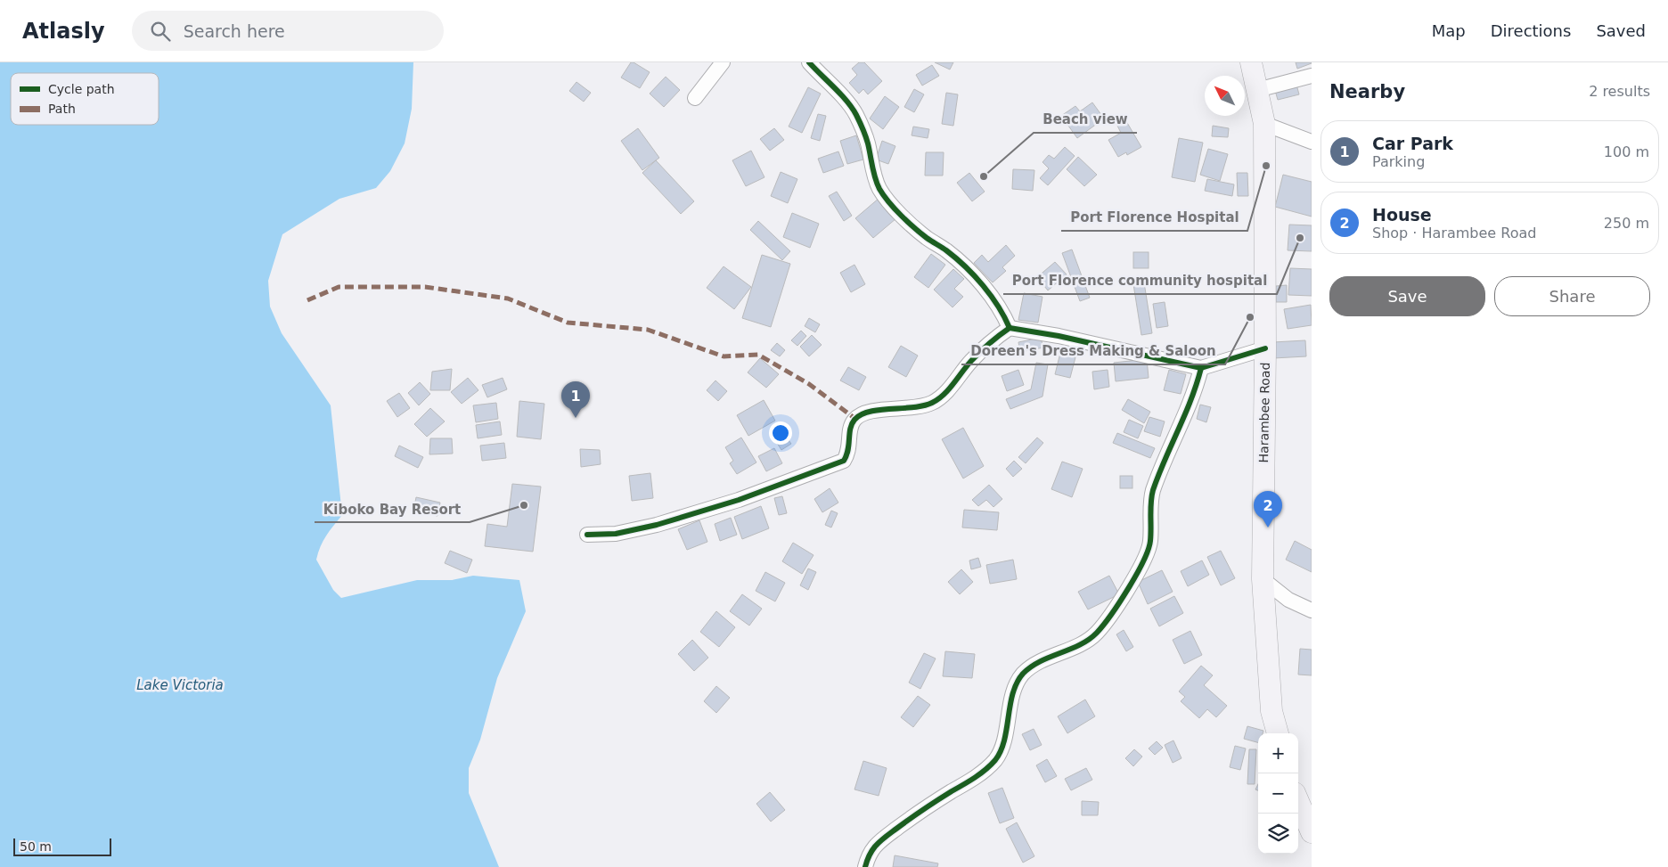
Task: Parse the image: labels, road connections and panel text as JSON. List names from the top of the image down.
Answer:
{
  "streets": {
    "main road": ["Harambee Road"]
  },
  "water": ["Lake Victoria"],
  "places": [
    "Port Florence Hospital",
    "Beach view",
    "Port Florence community hospital",
    "Doreen's Dress Making & Saloon",
    "Kiboko Bay Resort"
  ],
  "legend": ["Cycle path", "Path"],
  "scale_bar": "50 m",
  "north": "top left",
  "page": {
    "header": "Atlasly",
    "search": "Search here",
    "nav": ["Map", "Directions", "Saved"],
    "heading": ["Nearby", "2 results"],
    "list": [
      {
        "mark": "1",
        "name": "Car Park",
        "note": "Parking",
        "value": "100 m"
      },
      {
        "mark": "2",
        "name": "House",
        "note": "Shop · Harambee Road",
        "value": "250 m"
      }
    ],
    "buttons": ["Save", "Share"],
    "pins": ["1", "2"],
    "map_buttons": ["+", "−"],
    "scale": "50 m"
  }
}
